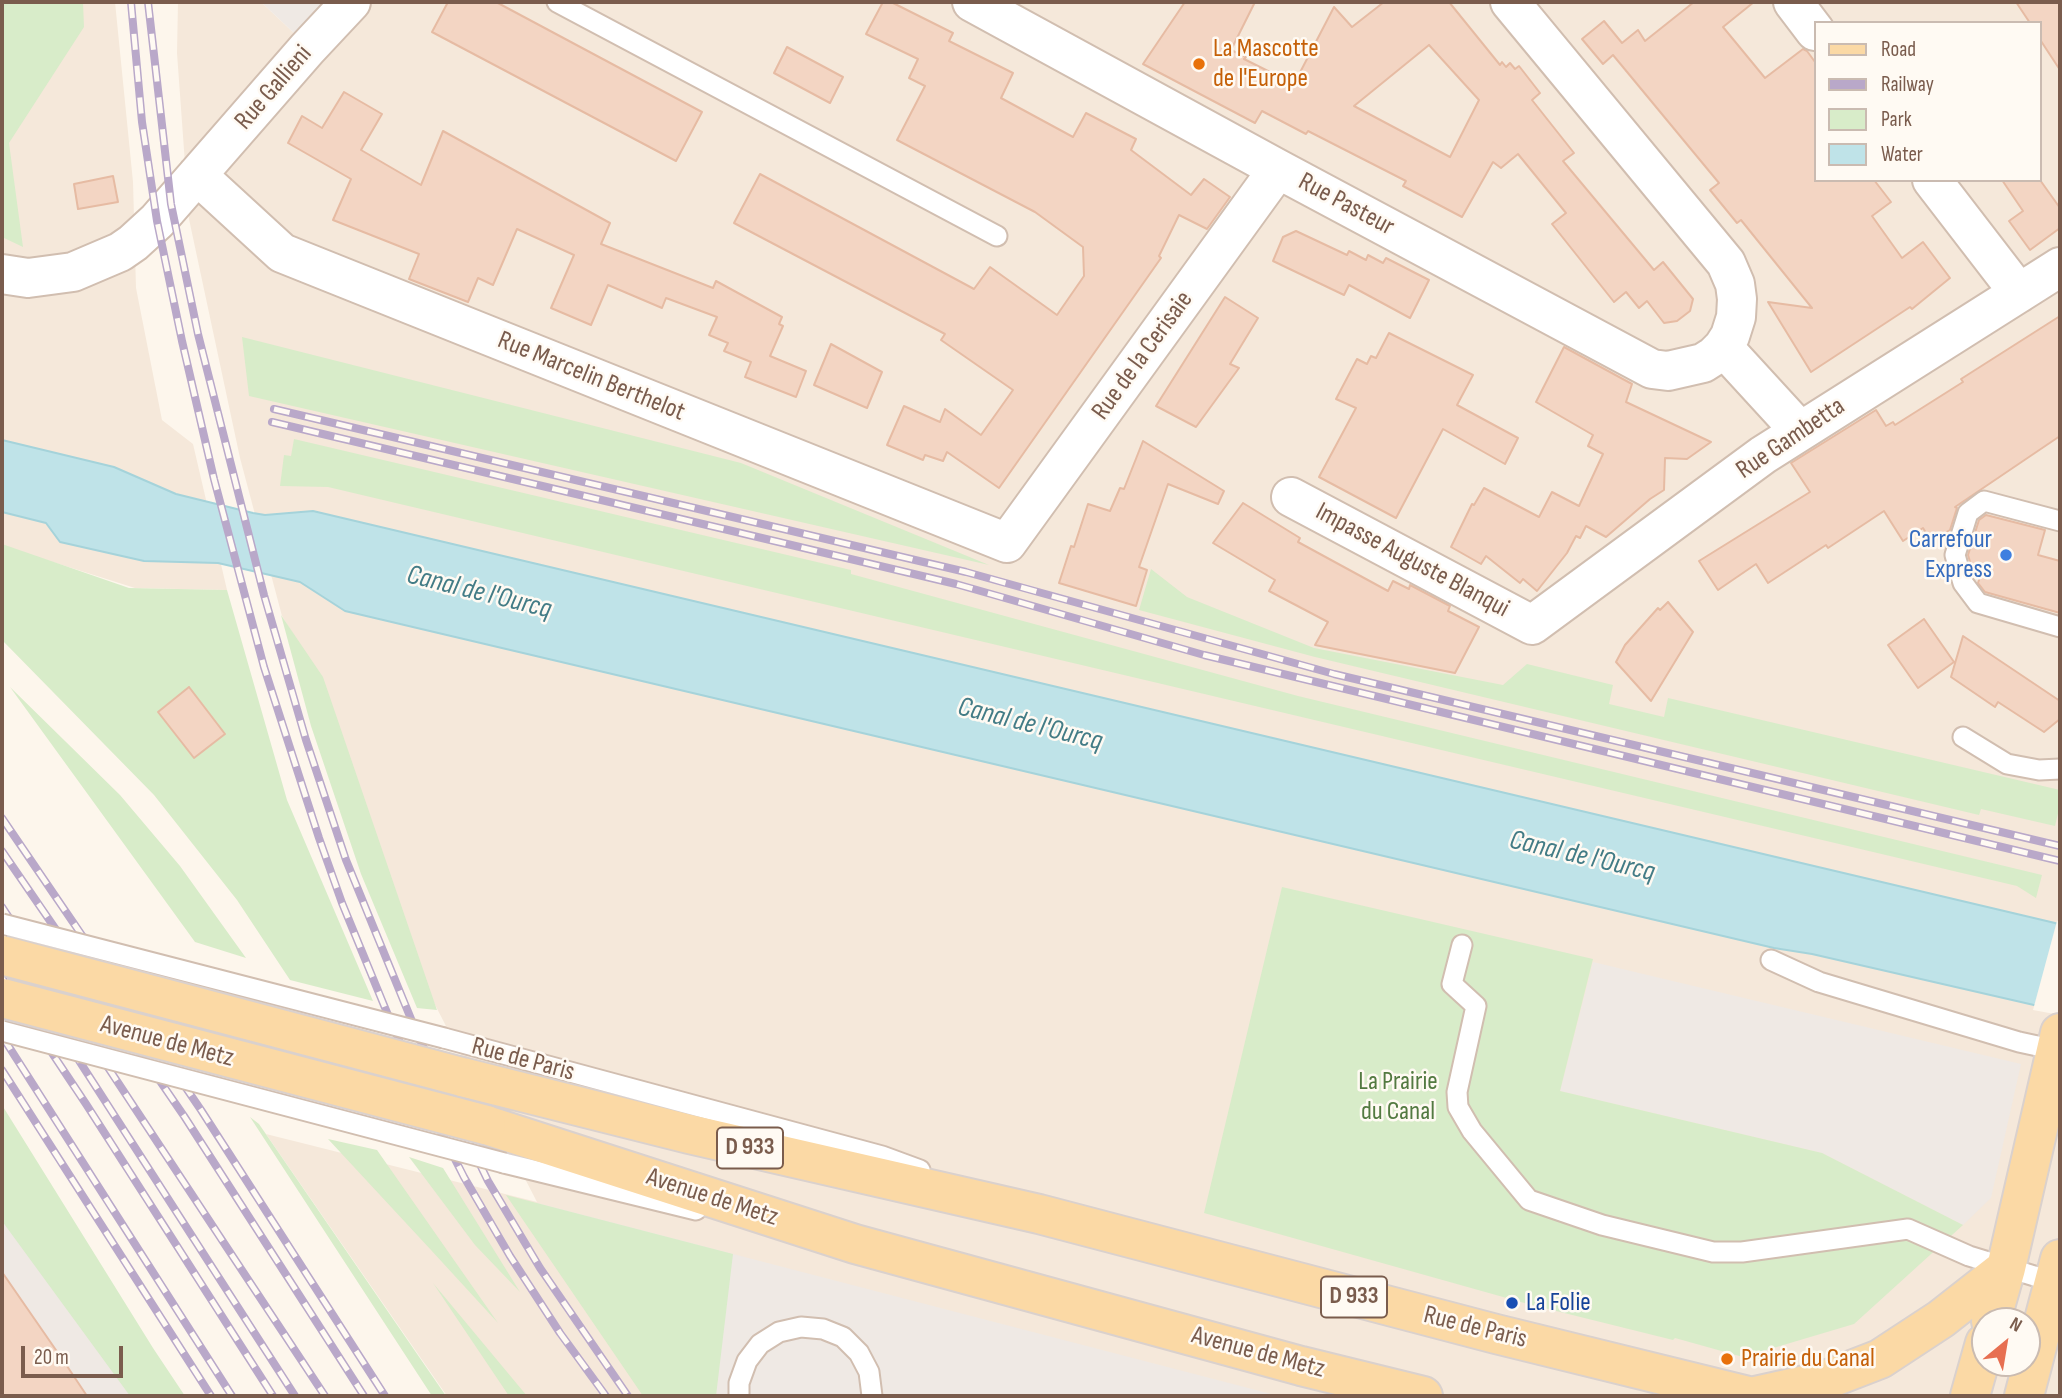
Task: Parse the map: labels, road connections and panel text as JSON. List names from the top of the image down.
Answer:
{
  "streets": {
    "main road": ["Avenue de Metz", "Rue de Paris", "D 933"],
    "street": [
      "Rue Gallieni",
      "Rue Pasteur",
      "Rue de la Cerisaie",
      "Rue Marcelin Berthelot",
      "Rue Gambetta",
      "Impasse Auguste Blanqui"
    ]
  },
  "crossings": [
    ["Rue Gallieni", "Rue Marcelin Berthelot"],
    ["Rue Pasteur", "Rue de la Cerisaie"],
    ["Rue de la Cerisaie", "Rue Marcelin Berthelot"],
    ["Rue Gambetta", "Impasse Auguste Blanqui"]
  ],
  "water": ["Canal de l'Ourcq"],
  "parks": ["La Prairie du Canal"],
  "places": [
    "La Mascotte de l'Europe",
    "Carrefour Express",
    "La Folie",
    "Prairie du Canal"
  ],
  "legend": [
    "Road",
    "Railway",
    "Park",
    "Water"
  ],
  "scale_bar": "20 m",
  "north": "top right"
}
